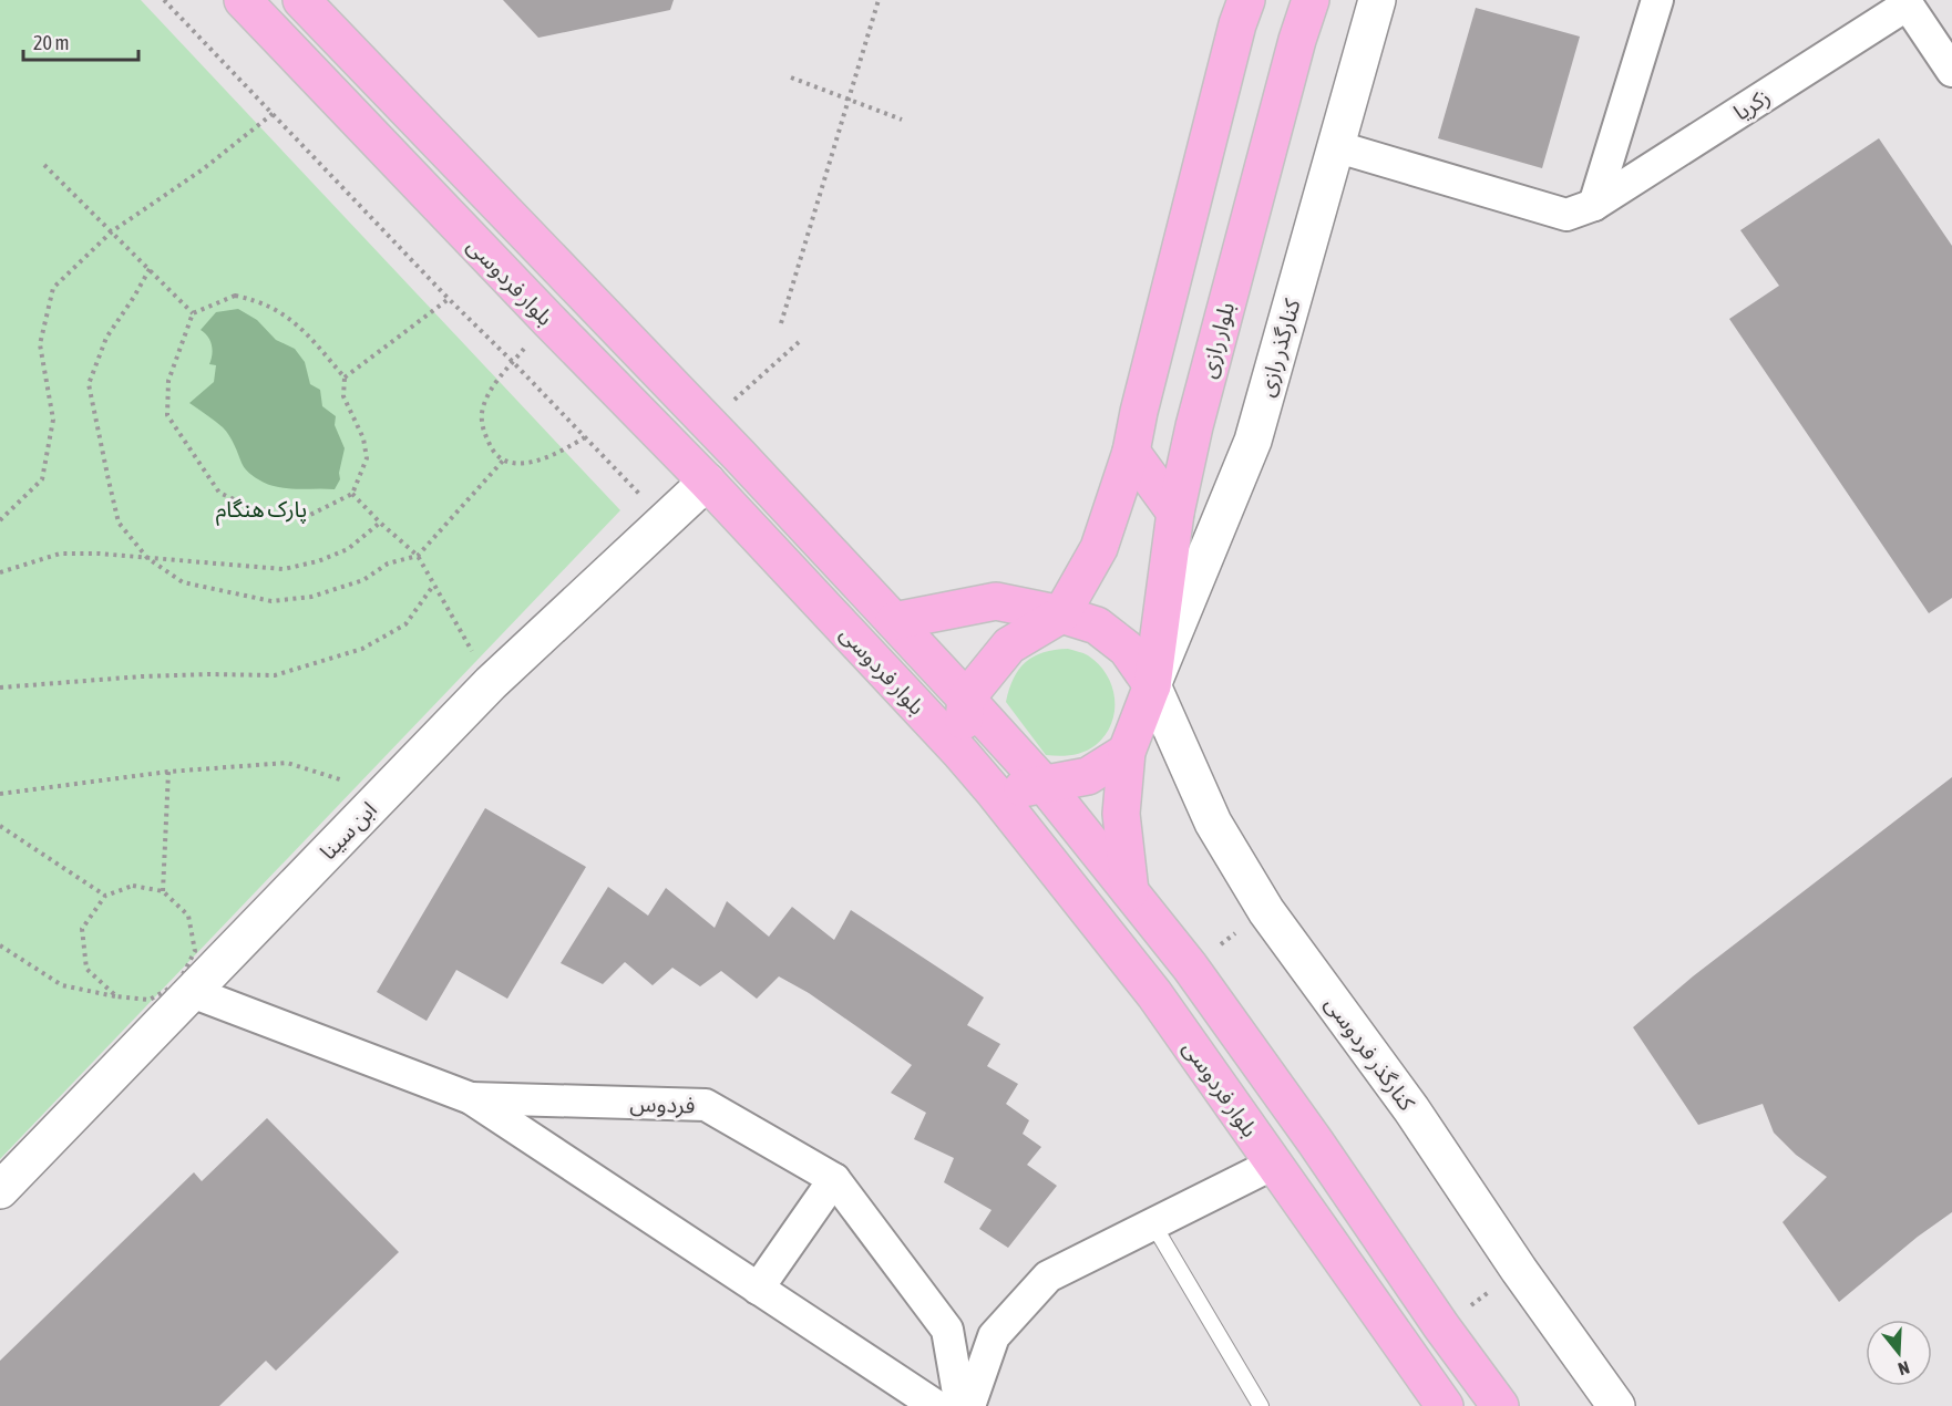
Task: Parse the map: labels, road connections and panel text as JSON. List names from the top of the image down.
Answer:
{
  "streets": {
    "main road": ["بلوار فردوسی", "بلوار رازی"],
    "street": [
      "زکریا",
      "کنارگذر رازی",
      "ابن سینا",
      "کنارگذر فردوسی",
      "فردوس"
    ]
  },
  "crossings": [
    ["زکریا", "کنارگذر رازی"],
    ["بلوار فردوسی", "بلوار رازی"],
    ["بلوار فردوسی", "کنارگذر رازی"],
    ["بلوار فردوسی", "ابن سینا"],
    ["بلوار فردوسی", "کنارگذر فردوسی"],
    ["بلوار رازی", "کنارگذر رازی"],
    ["بلوار رازی", "کنارگذر فردوسی"],
    ["کنارگذر رازی", "کنارگذر فردوسی"],
    ["ابن سینا", "فردوس"]
  ],
  "parks": ["پارک هنگام"],
  "scale_bar": "20 m",
  "north": "bottom"
}
